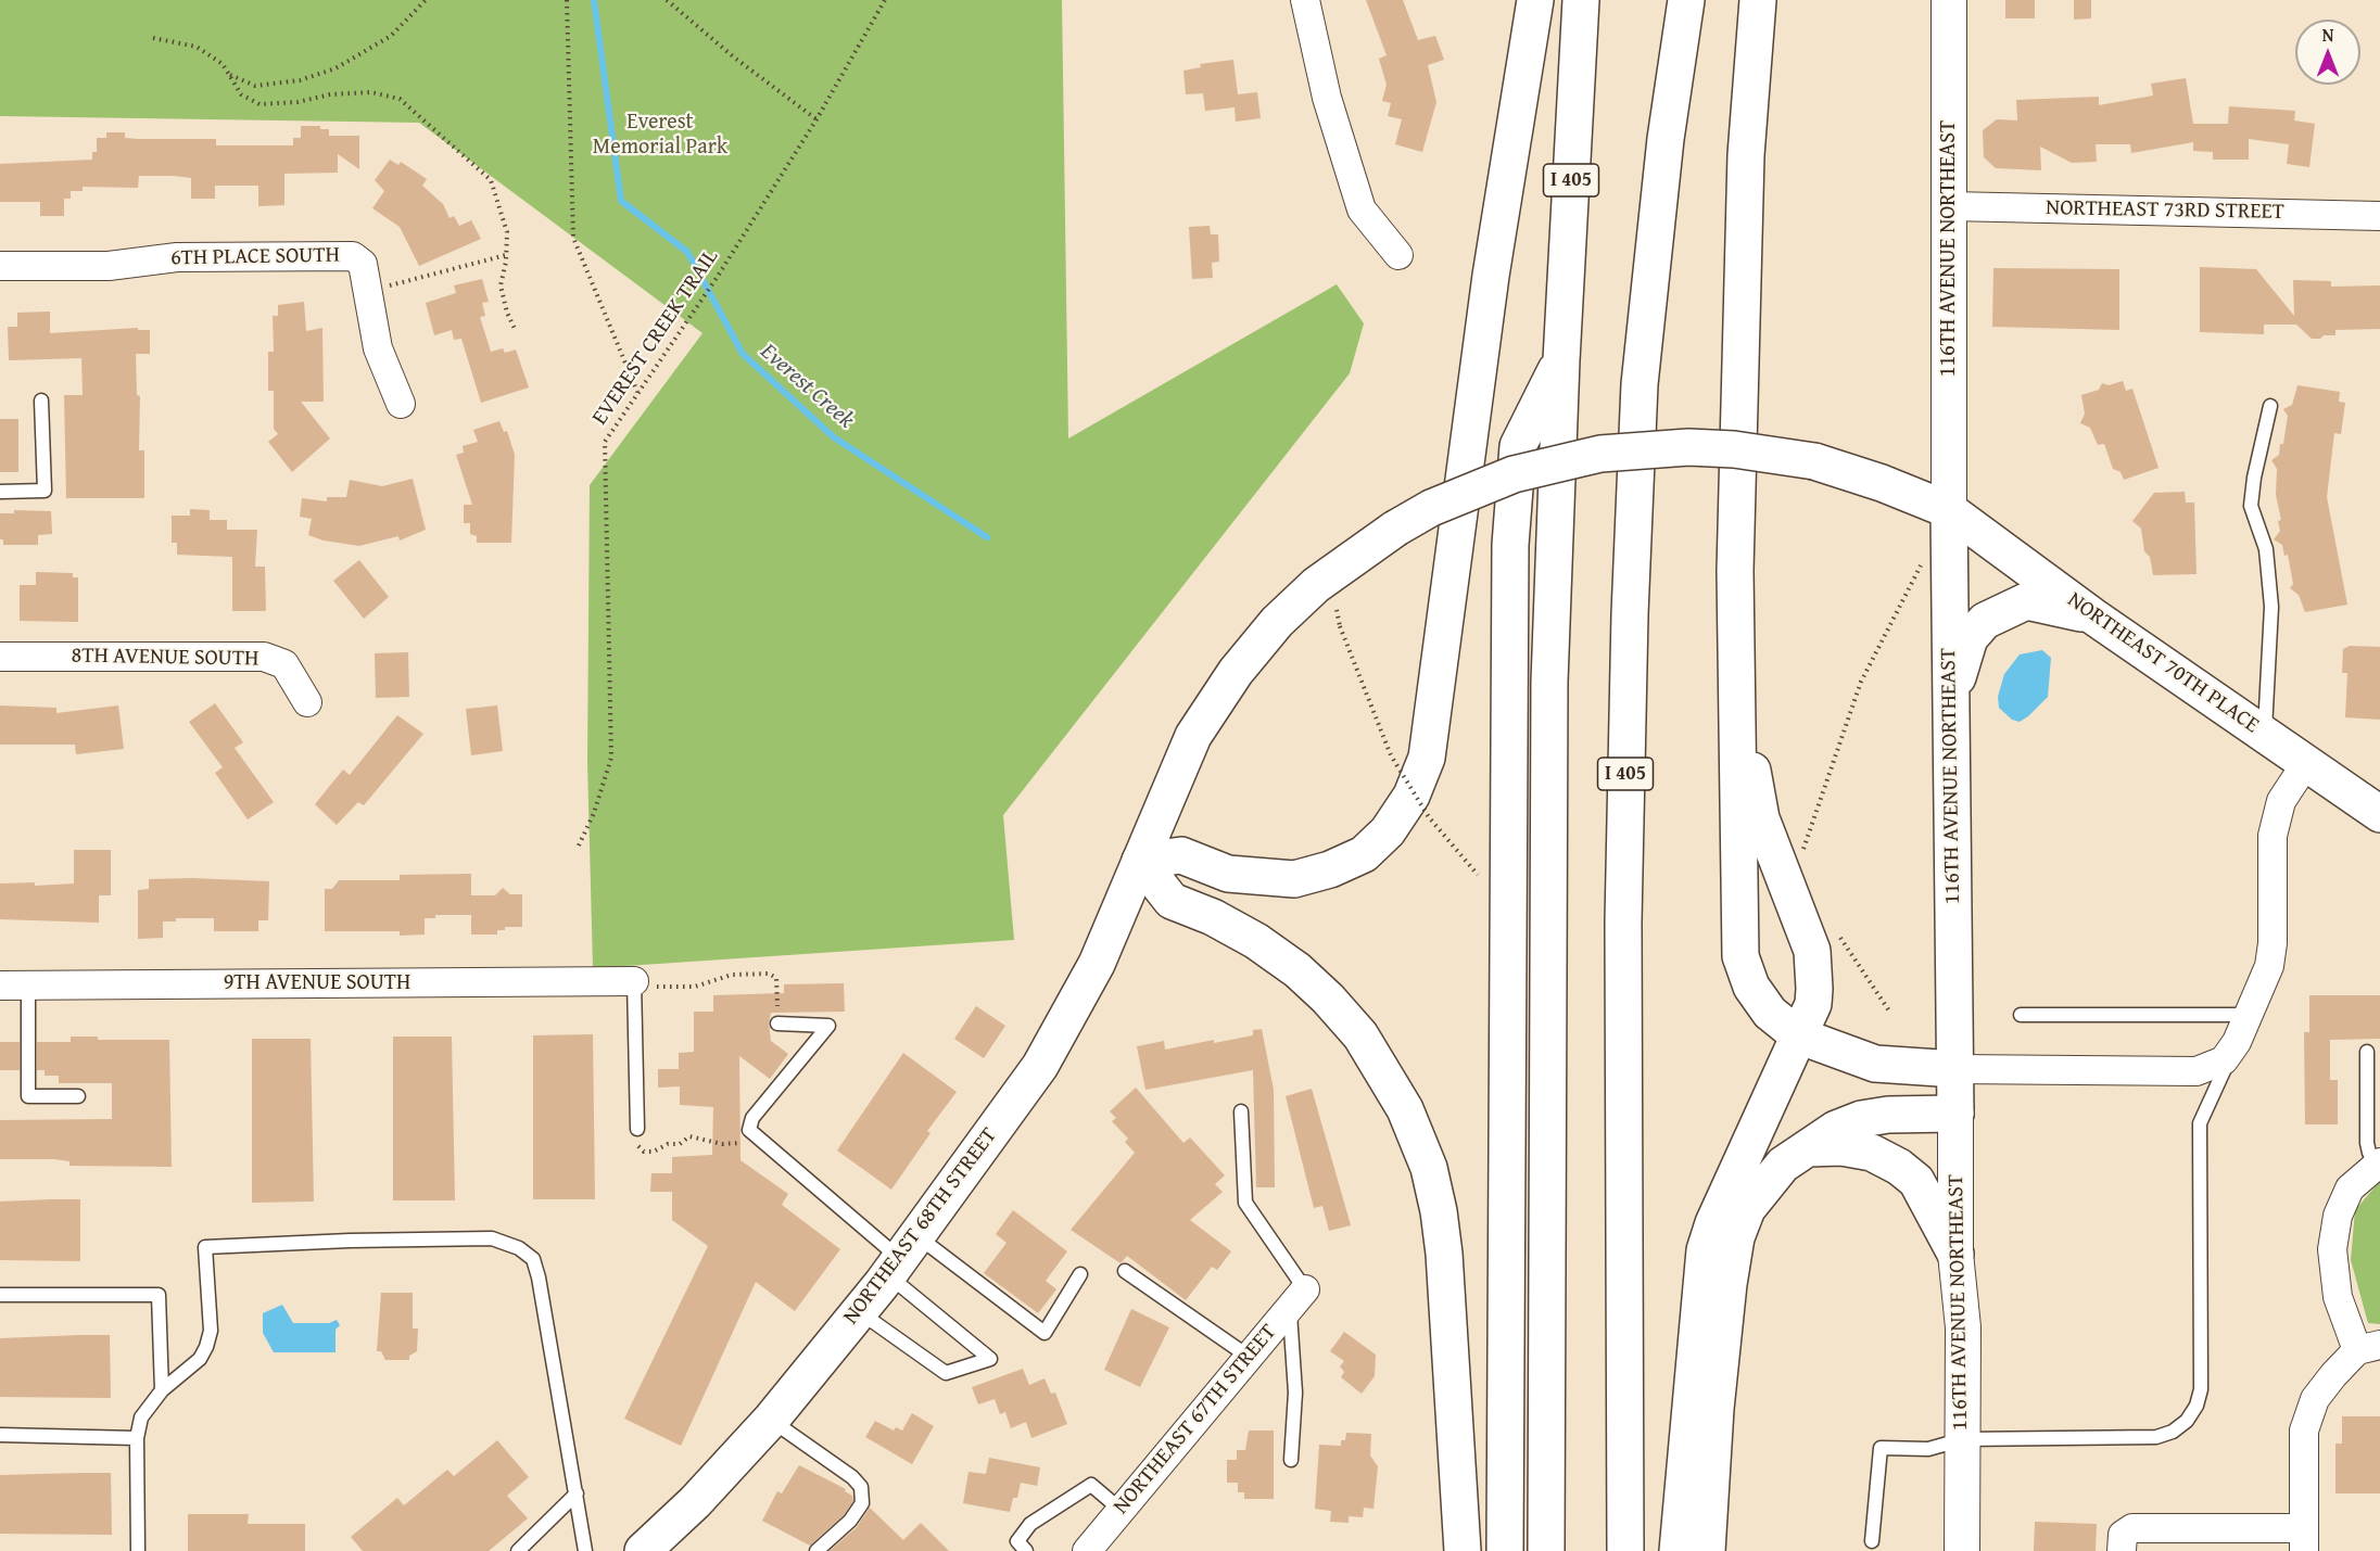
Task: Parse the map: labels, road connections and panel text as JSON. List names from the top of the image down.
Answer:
{
  "streets": {
    "main road": [
      "I 405",
      "116TH AVENUE NORTHEAST",
      "NORTHEAST 70TH PLACE",
      "NORTHEAST 68TH STREET"
    ],
    "street": [
      "NORTHEAST 73RD STREET",
      "6TH PLACE SOUTH",
      "8TH AVENUE SOUTH",
      "9TH AVENUE SOUTH",
      "NORTHEAST 67TH STREET"
    ],
    "path": ["EVEREST CREEK TRAIL"]
  },
  "crossings": [
    ["NORTHEAST 73RD STREET", "116TH AVENUE NORTHEAST"],
    ["116TH AVENUE NORTHEAST", "NORTHEAST 70TH PLACE"],
    ["NORTHEAST 70TH PLACE", "NORTHEAST 68TH STREET"]
  ],
  "water": ["Everest Creek"],
  "parks": ["Everest Memorial Park"],
  "north": "top"
}
